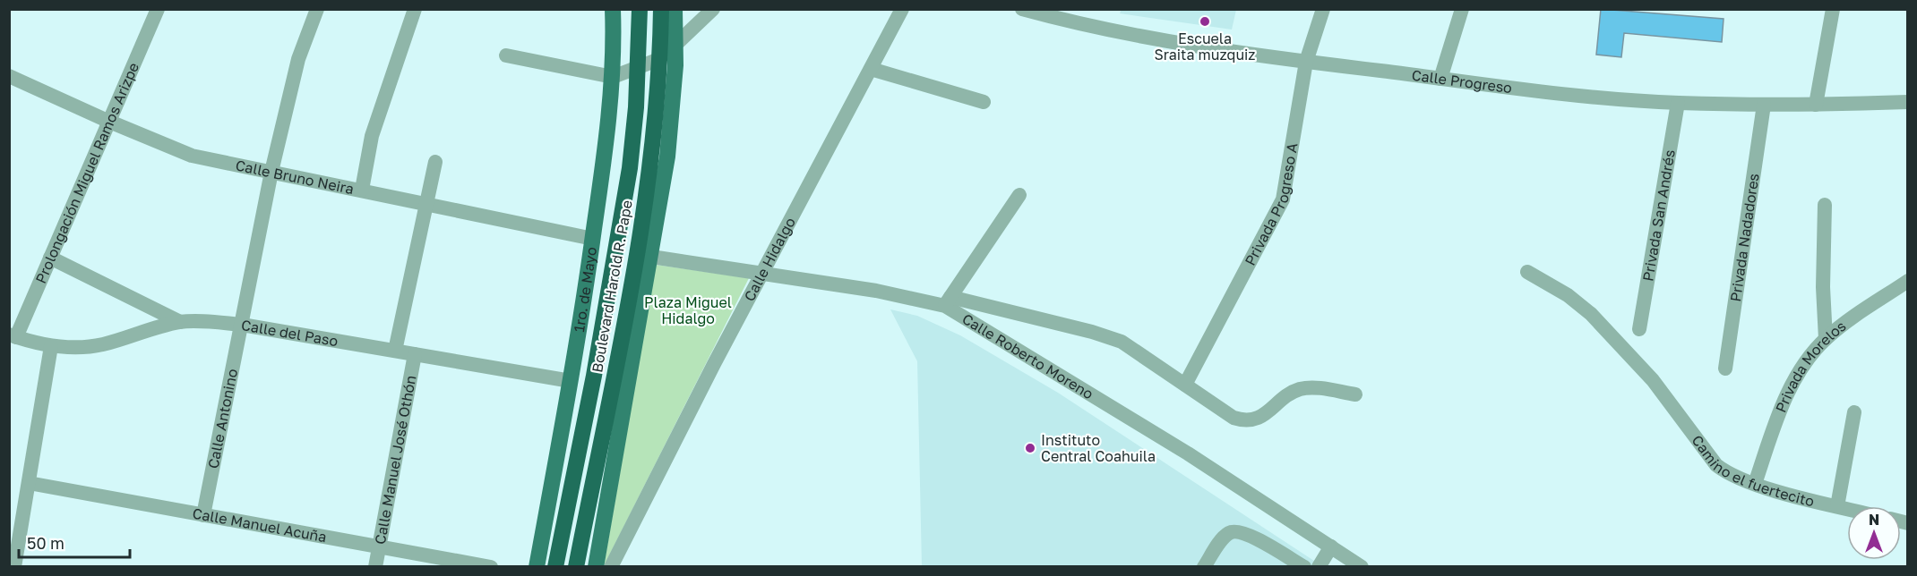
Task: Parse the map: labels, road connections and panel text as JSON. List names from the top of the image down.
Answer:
{
  "streets": {
    "highway": ["Boulevard Harold R. Pape"],
    "main road": ["1ro. de Mayo"],
    "street": [
      "Calle Progreso",
      "Prolongación Miguel Ramos Arizpe",
      "Calle Bruno Neira",
      "Privada Progreso A",
      "Privada San Andrés",
      "Privada Nadadores",
      "Calle Hidalgo",
      "Calle del Paso",
      "Calle Roberto Moreno",
      "Privada Morelos",
      "Calle Antonino",
      "Calle Manuel José Othón",
      "Camino el fuertecito",
      "Calle Manuel Acuña"
    ]
  },
  "crossings": [
    ["Calle Progreso", "Privada Progreso A"],
    ["Calle Progreso", "Privada San Andrés"],
    ["Calle Progreso", "Privada Nadadores"],
    ["Prolongación Miguel Ramos Arizpe", "Calle Bruno Neira"],
    ["Prolongación Miguel Ramos Arizpe", "Calle del Paso"],
    ["Calle Bruno Neira", "1ro. de Mayo"],
    ["Calle Bruno Neira", "Calle Antonino"],
    ["Calle Hidalgo", "Calle Roberto Moreno"],
    ["1ro. de Mayo", "Calle del Paso"],
    ["Calle del Paso", "Calle Antonino"],
    ["Calle del Paso", "Calle Manuel José Othón"],
    ["Privada Morelos", "Camino el fuertecito"],
    ["Calle Antonino", "Calle Manuel Acuña"],
    ["Calle Manuel José Othón", "Calle Manuel Acuña"]
  ],
  "parks": ["Plaza Miguel Hidalgo"],
  "places": ["Escuela Sraita muzquiz", "Instituto Central Coahuila"],
  "scale_bar": "50 m",
  "north": "top"
}
